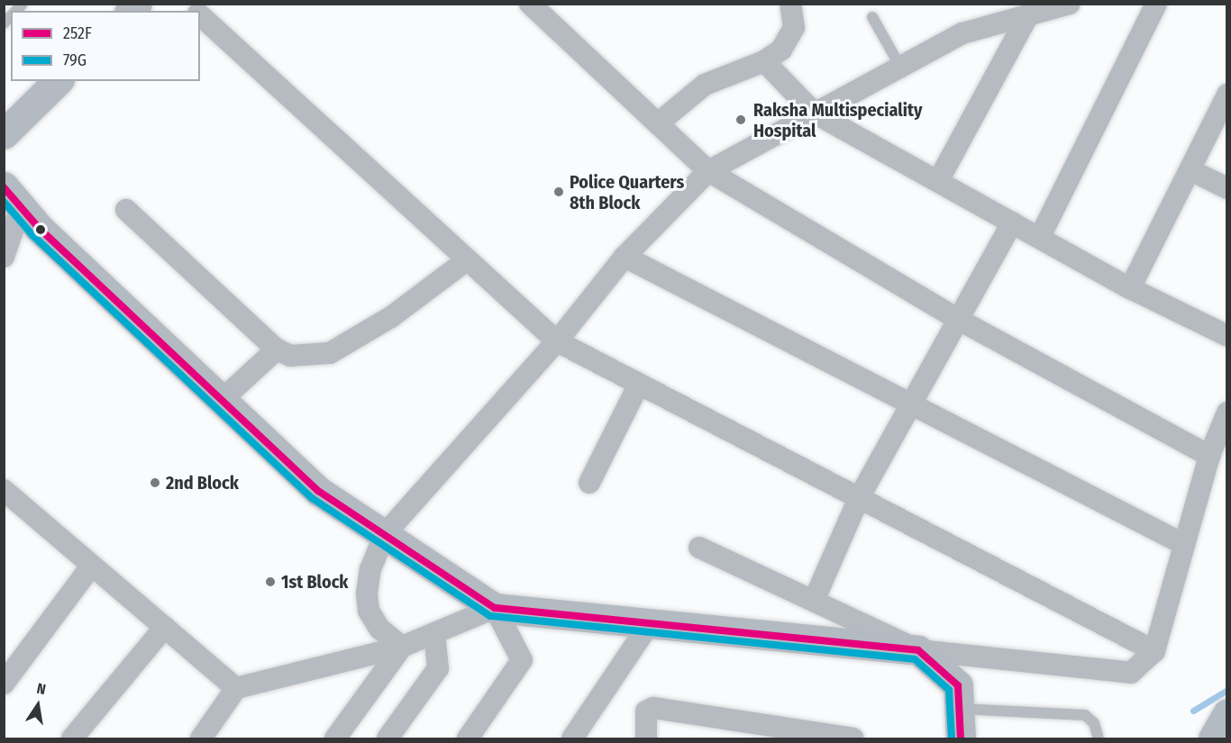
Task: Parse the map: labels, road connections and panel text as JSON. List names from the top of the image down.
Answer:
{
  "places": [
    "Raksha Multispeciality Hospital",
    "Police Quarters 8th Block",
    "2nd Block",
    "1st Block"
  ],
  "lines": ["transit line 252F", "transit line 79G"],
  "legend": ["252F", "79G"],
  "north": "top"
}
